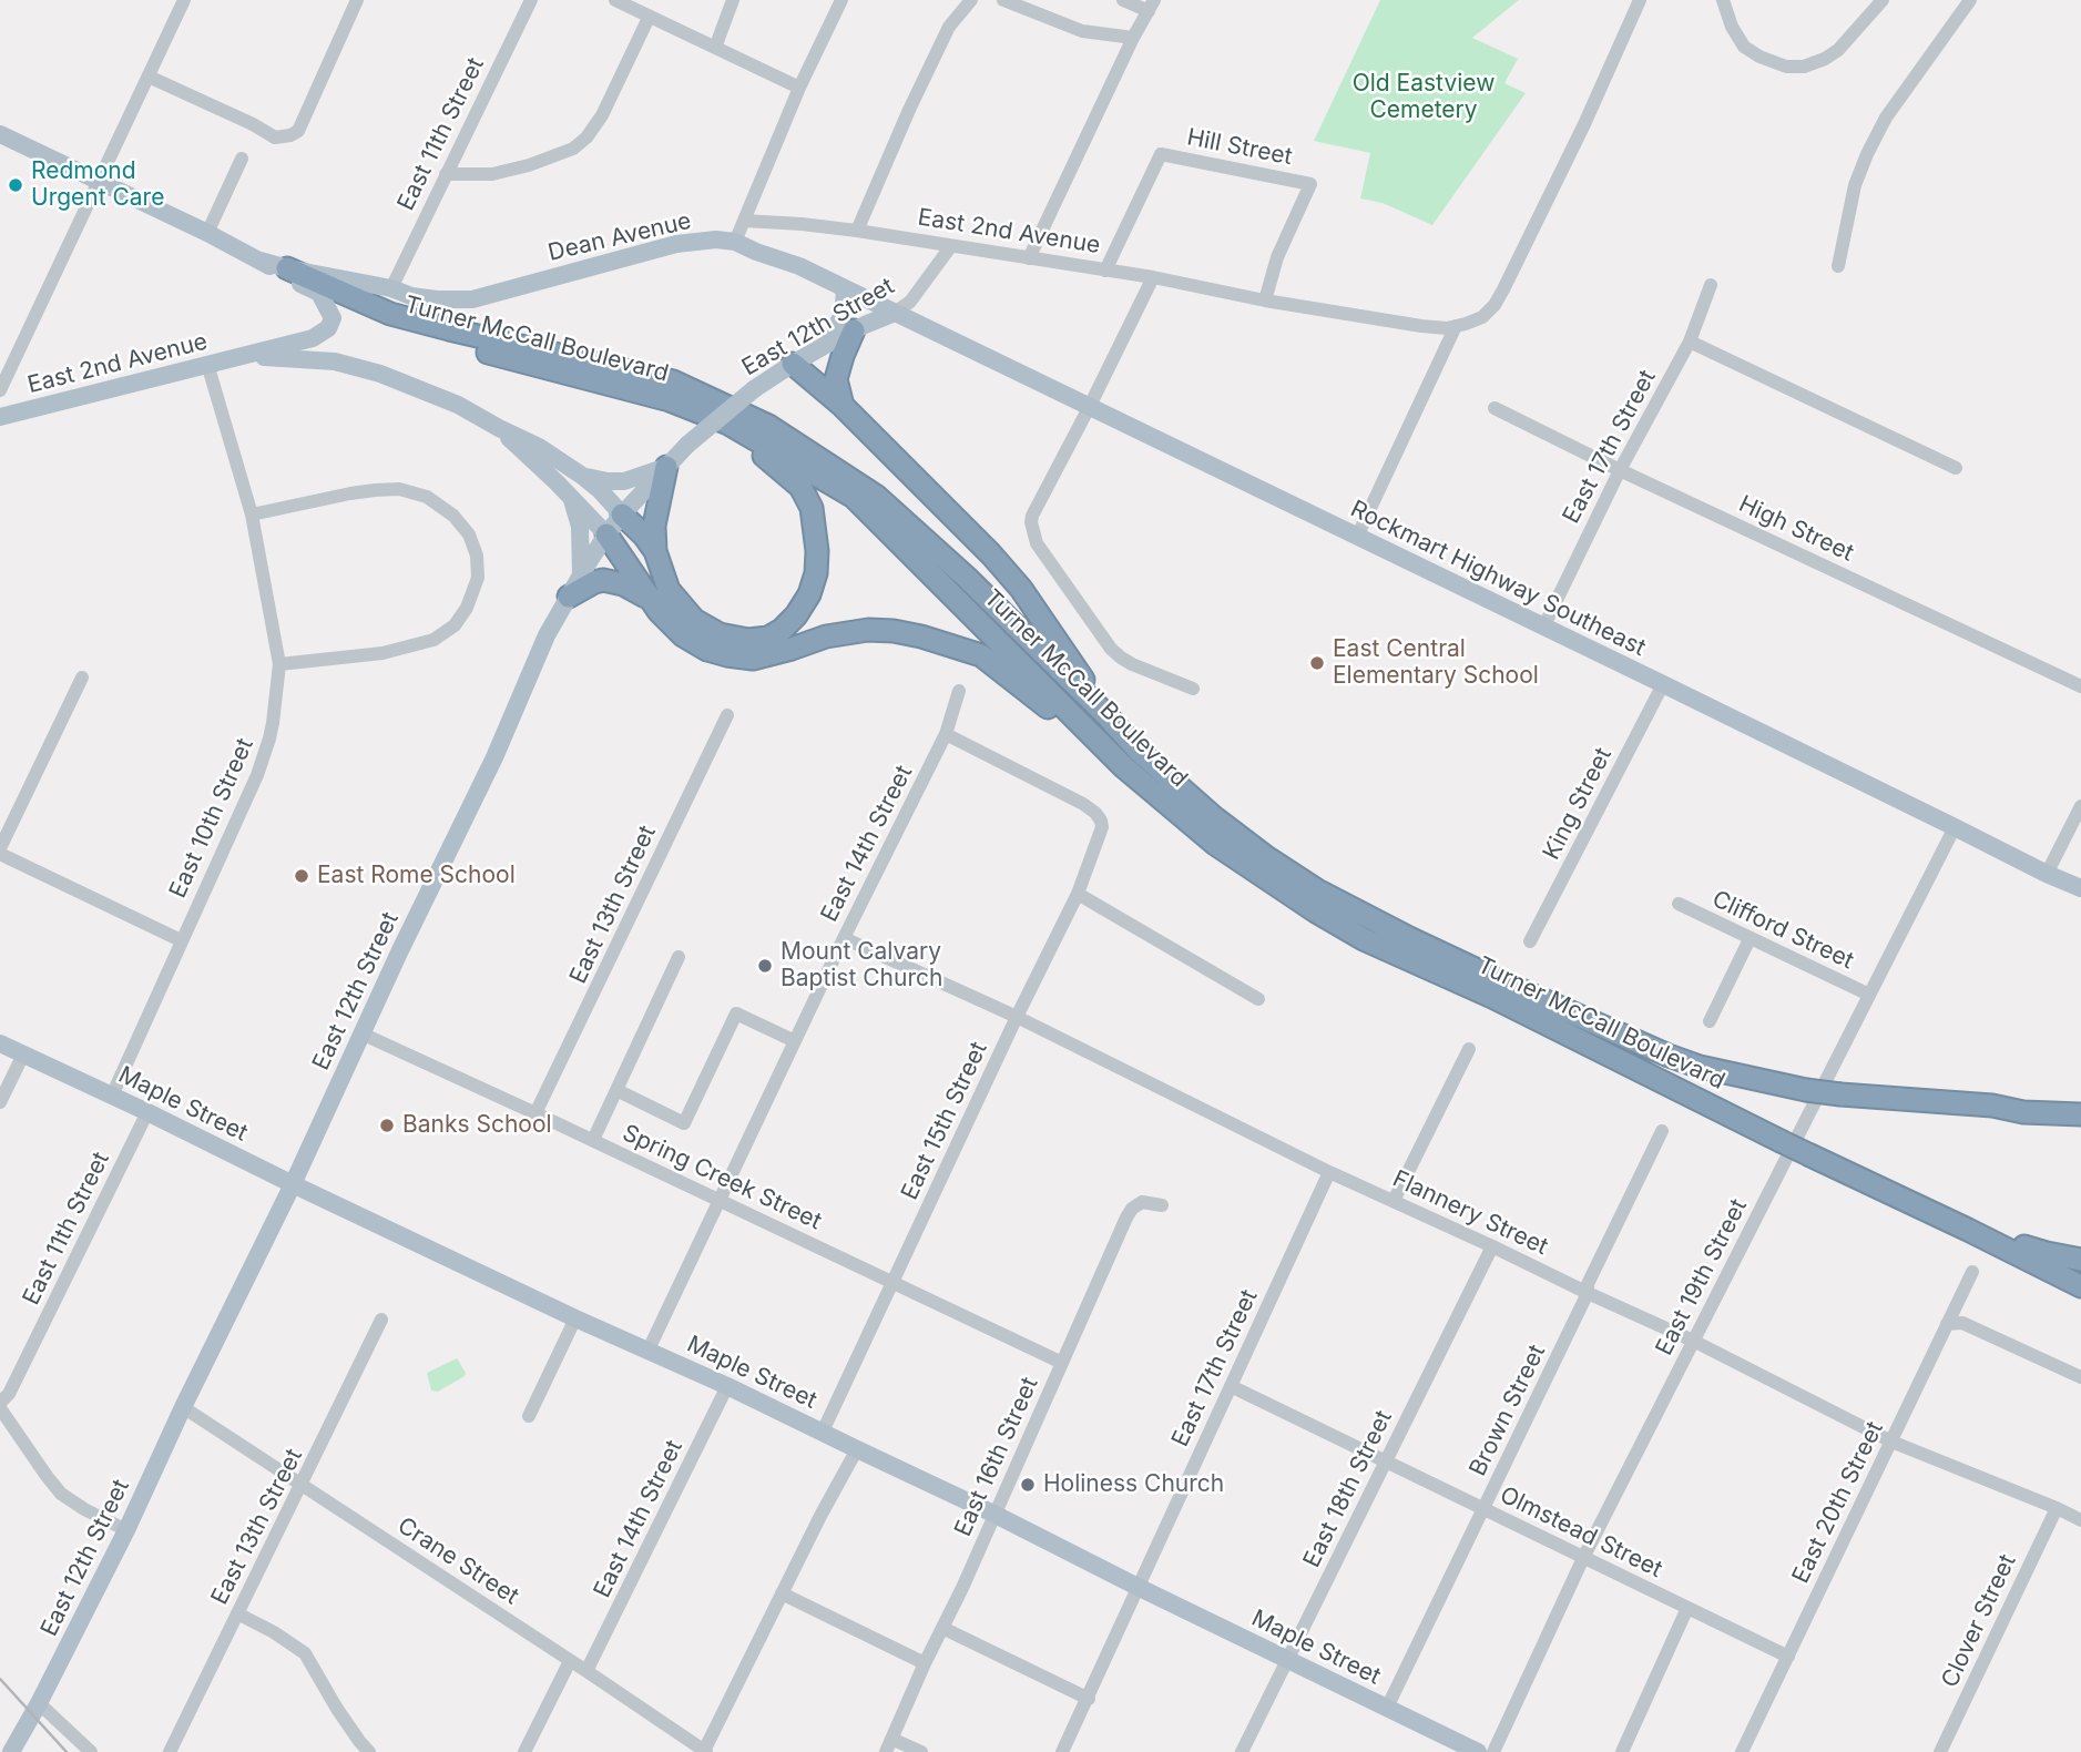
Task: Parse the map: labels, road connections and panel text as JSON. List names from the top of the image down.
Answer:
{
  "streets": {
    "highway": ["Turner McCall Boulevard"],
    "main road": [
      "East 2nd Avenue",
      "Dean Avenue",
      "East 12th Street",
      "Rockmart Highway Southeast",
      "Maple Street"
    ],
    "street": [
      "East 11th Street",
      "Hill Street",
      "East 17th Street",
      "High Street",
      "King Street",
      "East 10th Street",
      "East 14th Street",
      "East 13th Street",
      "Clifford Street",
      "East 15th Street",
      "Spring Creek Street",
      "Flannery Street",
      "East 19th Street",
      "Brown Street",
      "East 16th Street",
      "East 18th Street",
      "East 20th Street",
      "Olmstead Street",
      "Crane Street",
      "Clover Street"
    ]
  },
  "crossings": [
    ["East 11th Street", "Dean Avenue"],
    ["East 11th Street", "Maple Street"],
    ["Hill Street", "East 2nd Avenue"],
    ["East 2nd Avenue", "East 12th Street"],
    ["East 2nd Avenue", "East 10th Street"],
    ["Dean Avenue", "East 12th Street"],
    ["Dean Avenue", "Turner McCall Boulevard"],
    ["Dean Avenue", "Rockmart Highway Southeast"],
    ["East 12th Street", "Rockmart Highway Southeast"],
    ["East 12th Street", "Maple Street"],
    ["East 12th Street", "Spring Creek Street"],
    ["East 12th Street", "Crane Street"],
    ["East 17th Street", "High Street"],
    ["East 17th Street", "Rockmart Highway Southeast"],
    ["East 17th Street", "Maple Street"],
    ["East 17th Street", "Flannery Street"],
    ["East 17th Street", "Olmstead Street"],
    ["Rockmart Highway Southeast", "King Street"],
    ["Rockmart Highway Southeast", "East 19th Street"],
    ["East 10th Street", "Maple Street"],
    ["East 14th Street", "Maple Street"],
    ["East 14th Street", "East 15th Street"],
    ["East 14th Street", "Spring Creek Street"],
    ["East 14th Street", "Flannery Street"],
    ["East 14th Street", "Crane Street"],
    ["East 13th Street", "Spring Creek Street"],
    ["East 13th Street", "Crane Street"],
    ["Clifford Street", "East 19th Street"],
    ["Maple Street", "East 15th Street"],
    ["Maple Street", "Brown Street"],
    ["Maple Street", "East 16th Street"],
    ["Maple Street", "East 18th Street"],
    ["East 15th Street", "Spring Creek Street"],
    ["East 15th Street", "Flannery Street"],
    ["Spring Creek Street", "East 16th Street"],
    ["Flannery Street", "East 19th Street"],
    ["Flannery Street", "Brown Street"],
    ["Flannery Street", "East 18th Street"],
    ["Flannery Street", "East 20th Street"],
    ["Flannery Street", "Clover Street"],
    ["East 19th Street", "Olmstead Street"],
    ["Brown Street", "Olmstead Street"],
    ["East 18th Street", "Olmstead Street"],
    ["East 20th Street", "Olmstead Street"]
  ],
  "parks": ["Old Eastview Cemetery"],
  "places": [
    "Redmond Urgent Care",
    "East Central Elementary School",
    "East Rome School",
    "Mount Calvary Baptist Church",
    "Banks School",
    "Holiness Church"
  ]
}
